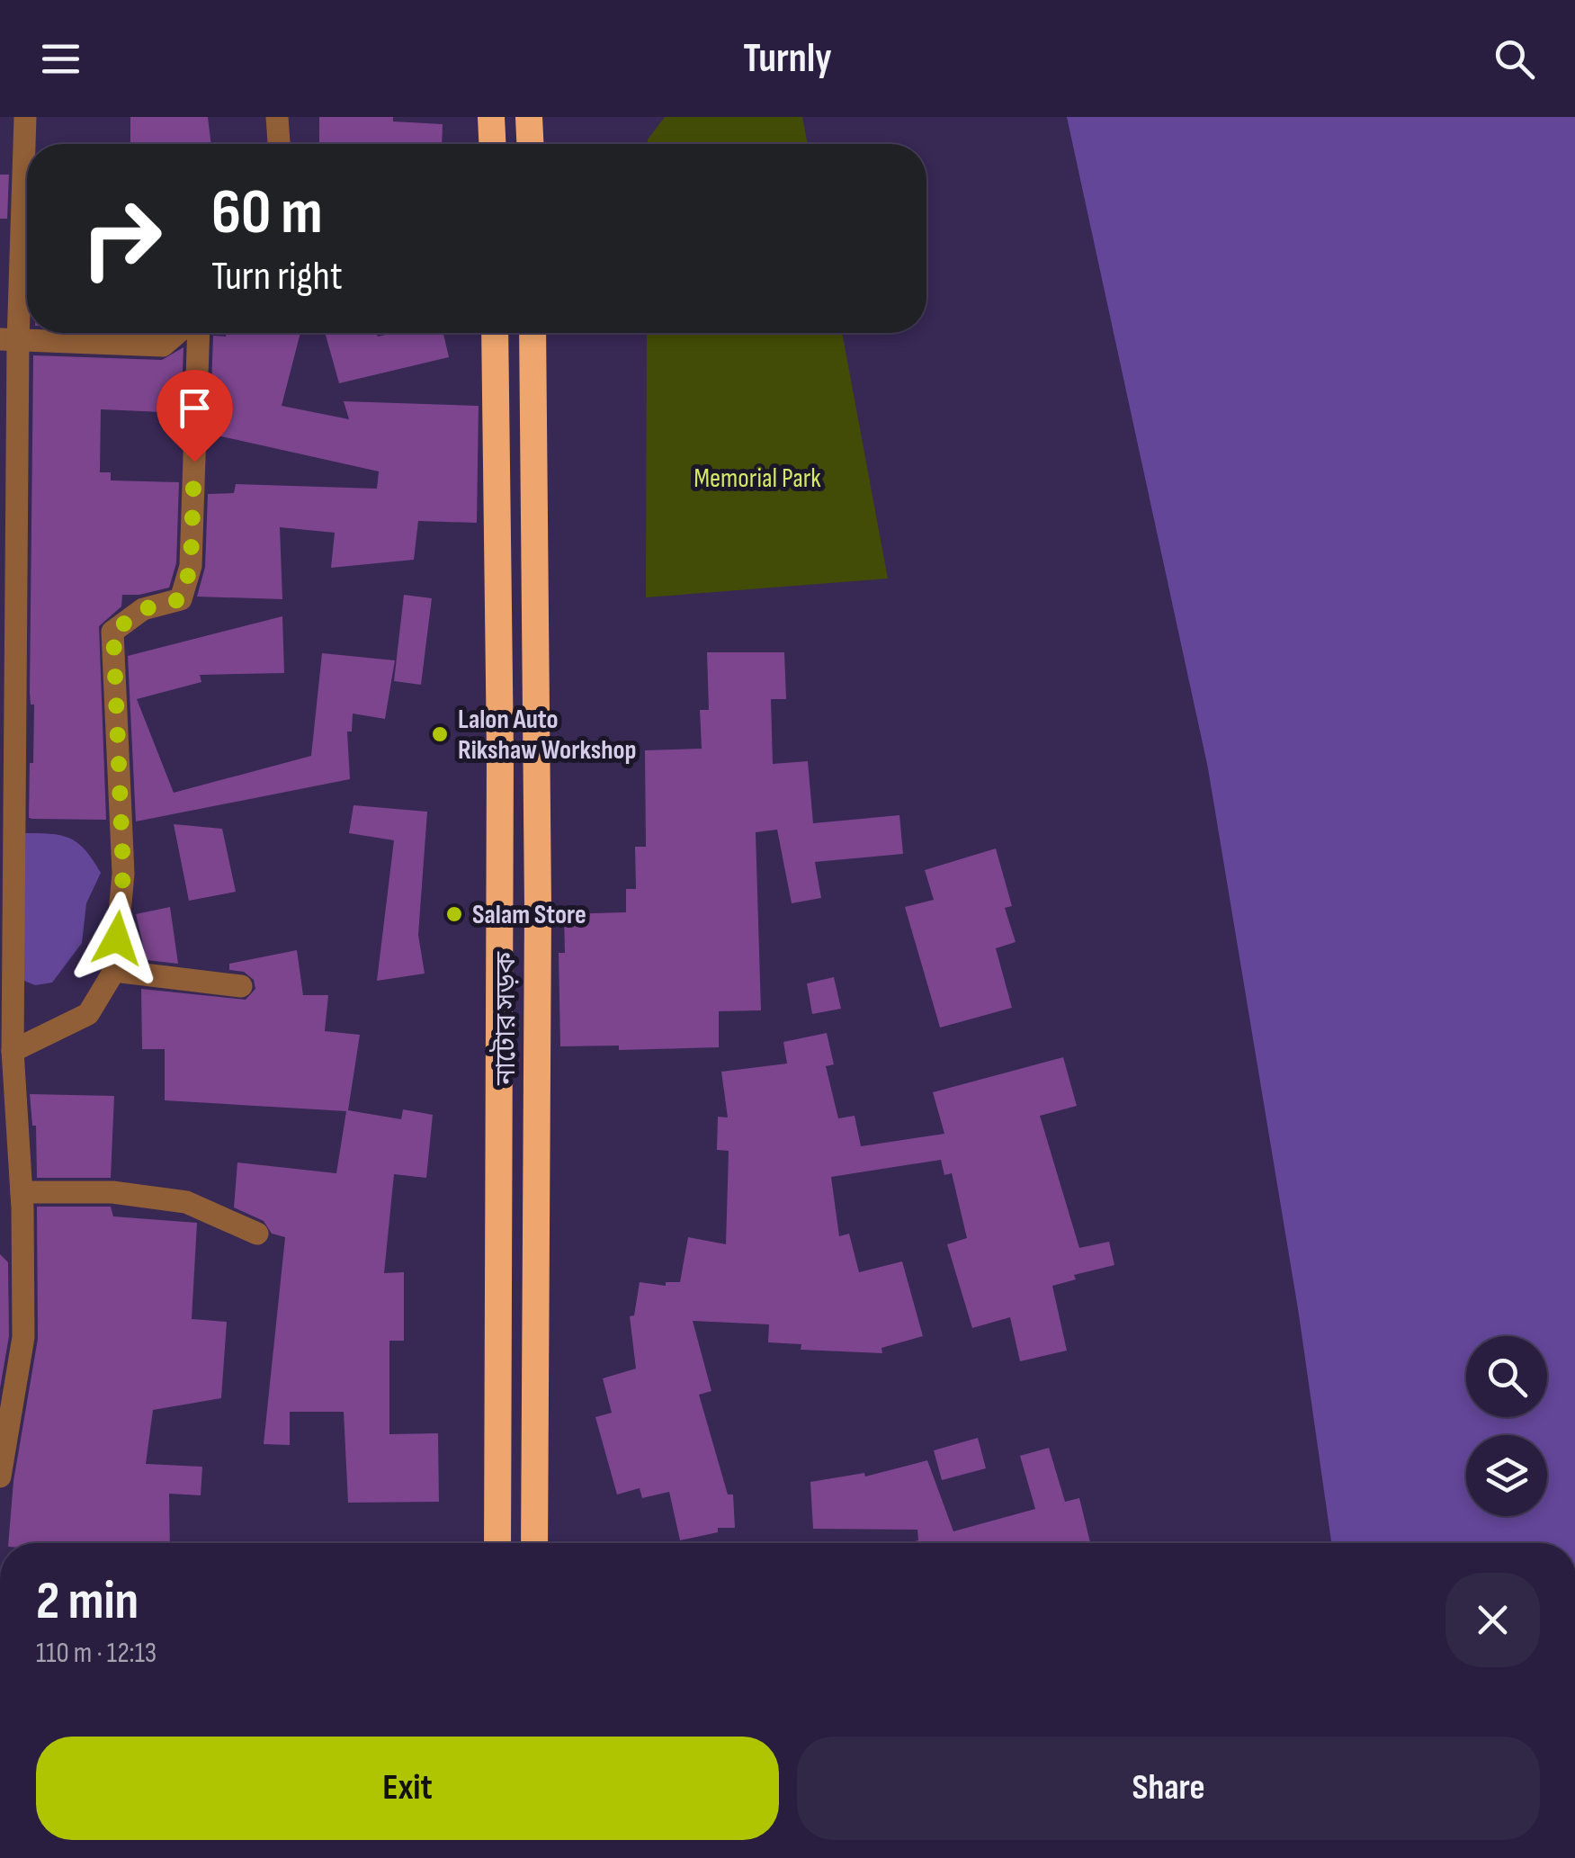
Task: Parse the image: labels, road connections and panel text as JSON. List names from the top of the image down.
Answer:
{
  "streets": {
    "highway": ["নাটোর সড়ক"]
  },
  "parks": ["Memorial Park"],
  "places": ["Lalon Auto Rikshaw Workshop", "Salam Store"],
  "page": {
    "header": "Turnly",
    "turn": ["60 m", "Turn right"],
    "heading": ["2 min", "110 m · 12:13"],
    "buttons": ["Exit", "Share"]
  }
}
